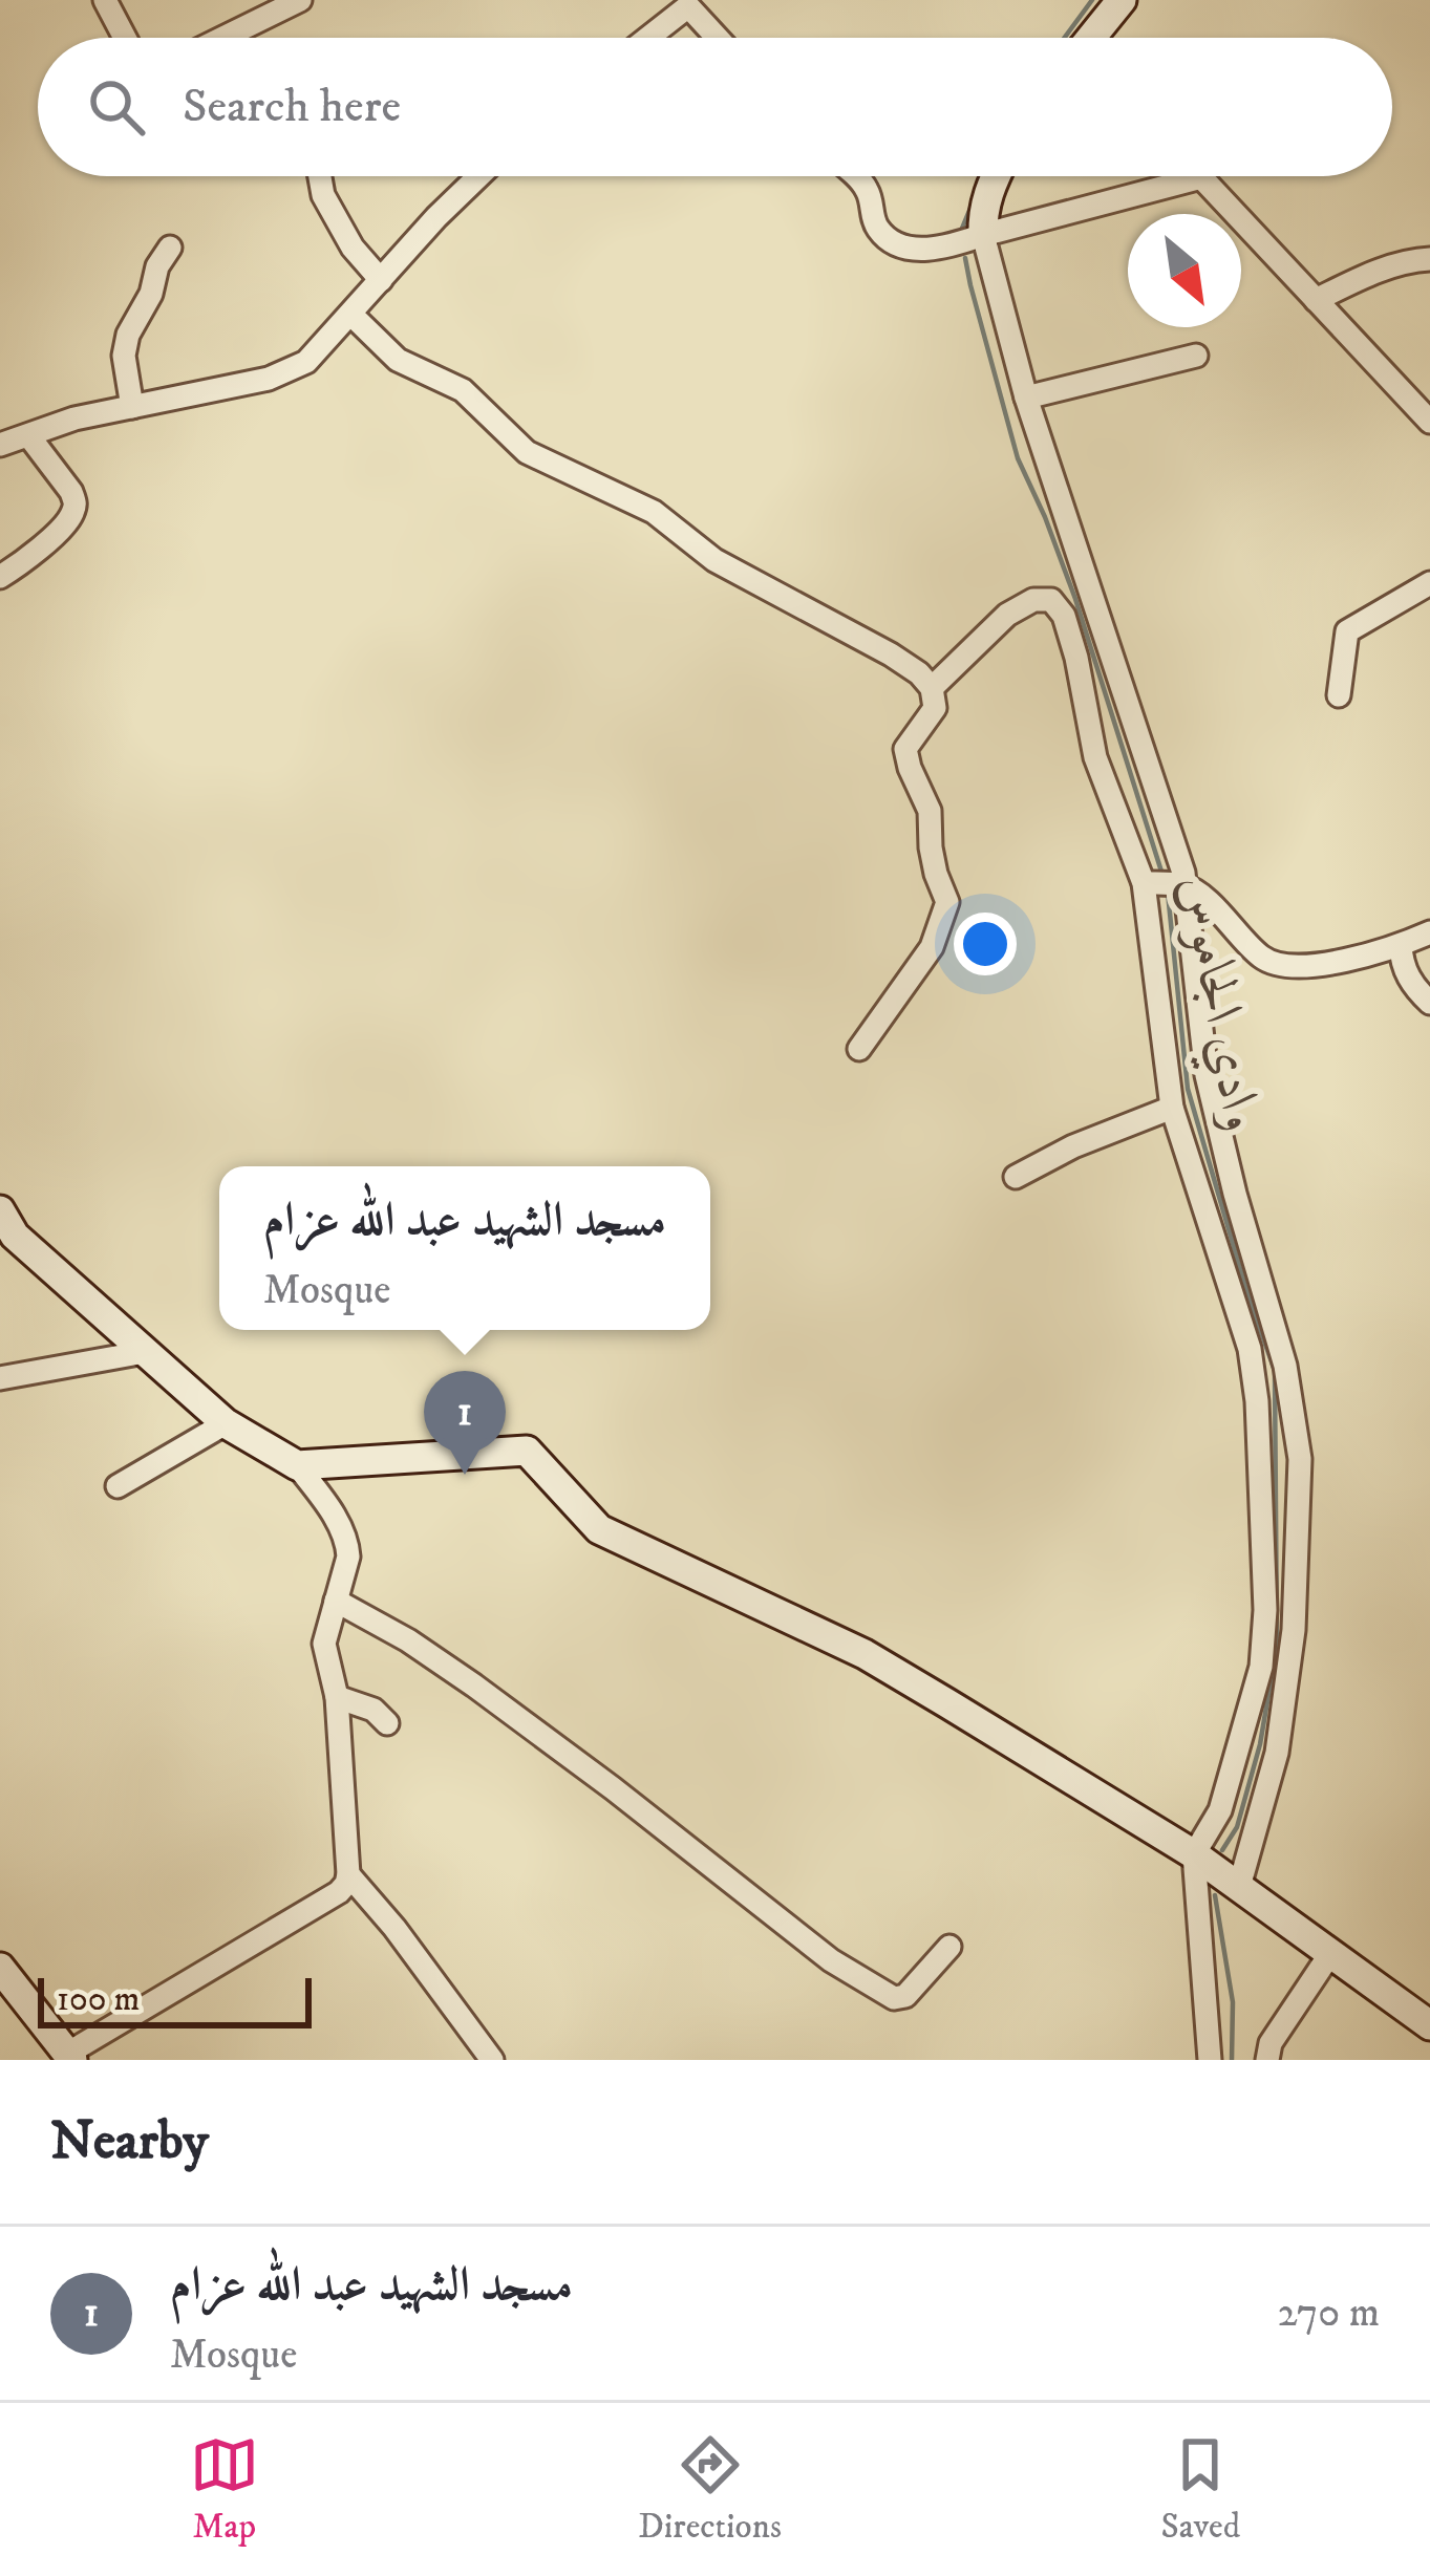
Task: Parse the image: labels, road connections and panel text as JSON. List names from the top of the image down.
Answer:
{
  "water": ["وادي الجاموس"],
  "scale_bar": "100 m",
  "north": "bottom right",
  "page": {
    "search": "Search here",
    "popup": ["مسجد الشهيد عبد الله عزام", "Mosque"],
    "pins": "1",
    "scale": "100 m",
    "heading": "Nearby",
    "list": [
      {
        "mark": "1",
        "name": "مسجد الشهيد عبد الله عزام",
        "note": "Mosque",
        "value": "270 m"
      }
    ],
    "nav": ["Map", "Directions", "Saved"]
  }
}
